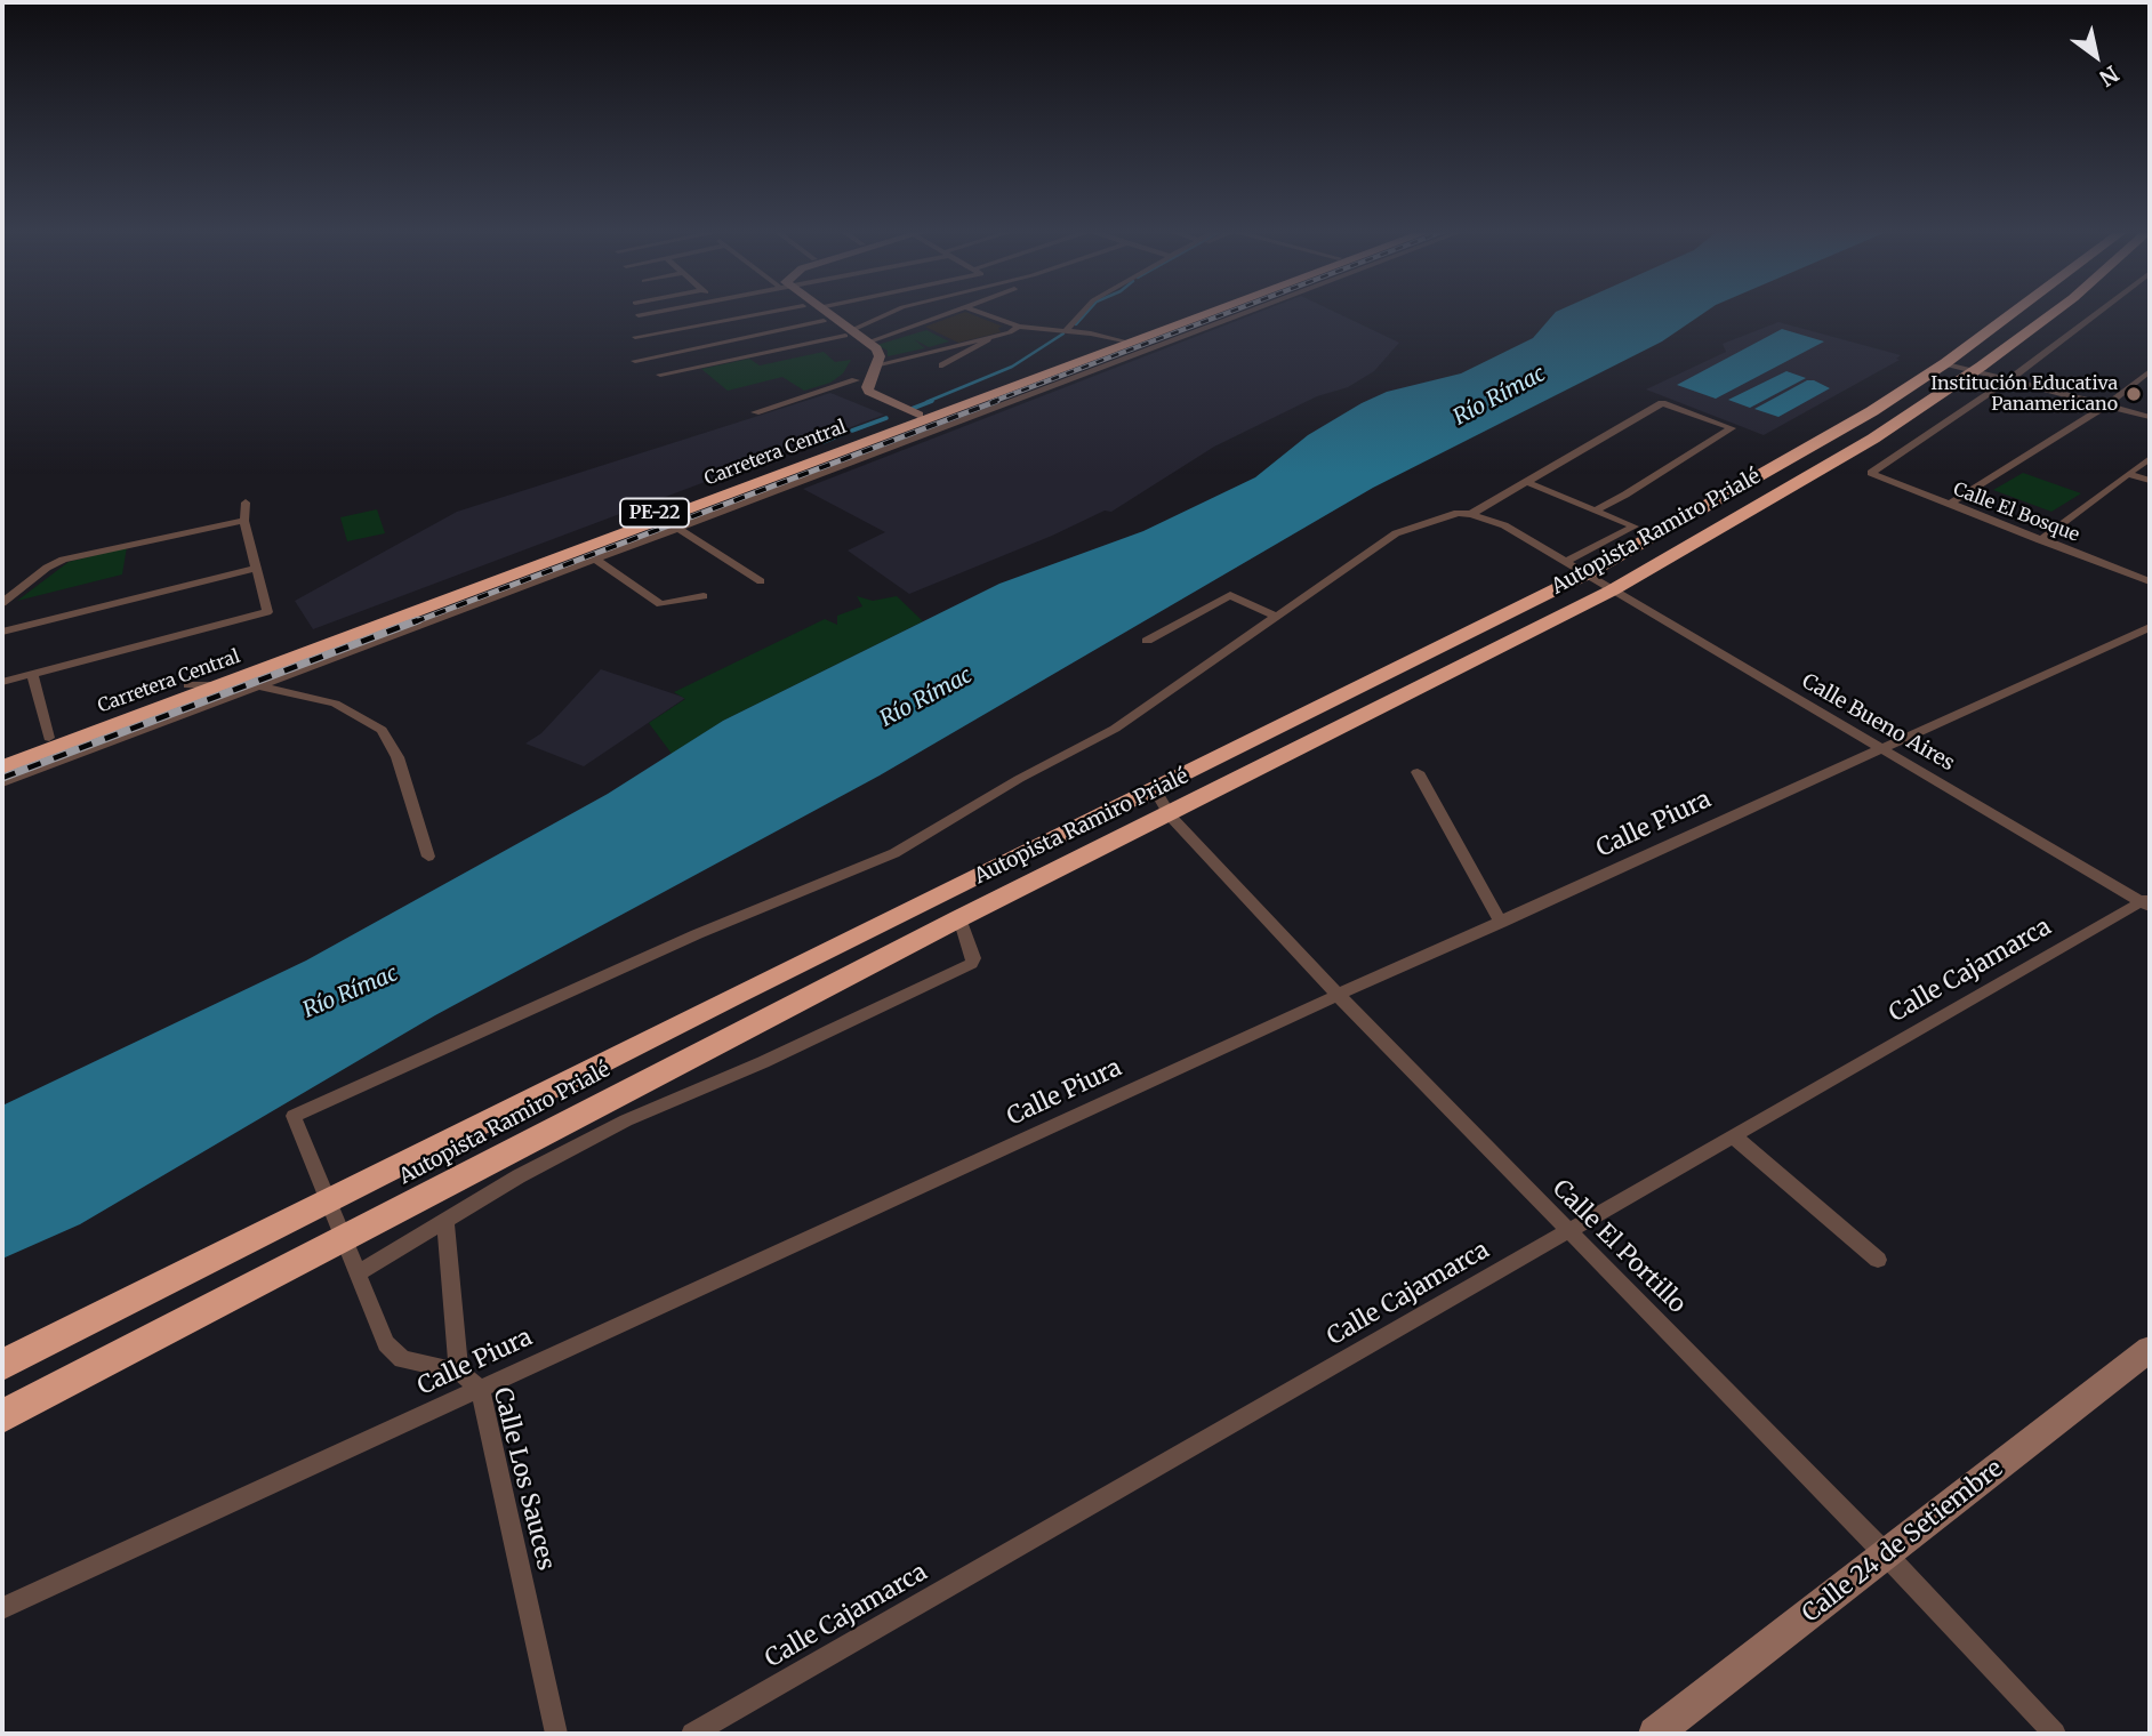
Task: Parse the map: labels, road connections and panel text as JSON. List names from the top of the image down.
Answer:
{
  "streets": {
    "highway": ["Carretera Central", "PE-22", "Autopista Ramiro Prialé"],
    "street": [
      "Calle El Bosque",
      "Calle Bueno Aires",
      "Calle Piura",
      "Calle Cajamarca",
      "Calle El Portillo",
      "Calle Los Sauces",
      "Calle 24 de Setiembre"
    ]
  },
  "crossings": [
    ["Autopista Ramiro Prialé", "Calle Bueno Aires"],
    ["Autopista Ramiro Prialé", "Calle El Portillo"],
    ["Autopista Ramiro Prialé", "Calle Los Sauces"],
    ["Calle Bueno Aires", "Calle Piura"],
    ["Calle Bueno Aires", "Calle Cajamarca"],
    ["Calle Piura", "Calle El Portillo"],
    ["Calle Piura", "Calle Los Sauces"],
    ["Calle Cajamarca", "Calle El Portillo"],
    ["Calle El Portillo", "Calle 24 de Setiembre"]
  ],
  "water": ["Río Rímac"],
  "places": ["Institución Educativa Panamericano"],
  "north": "bottom right"
}
